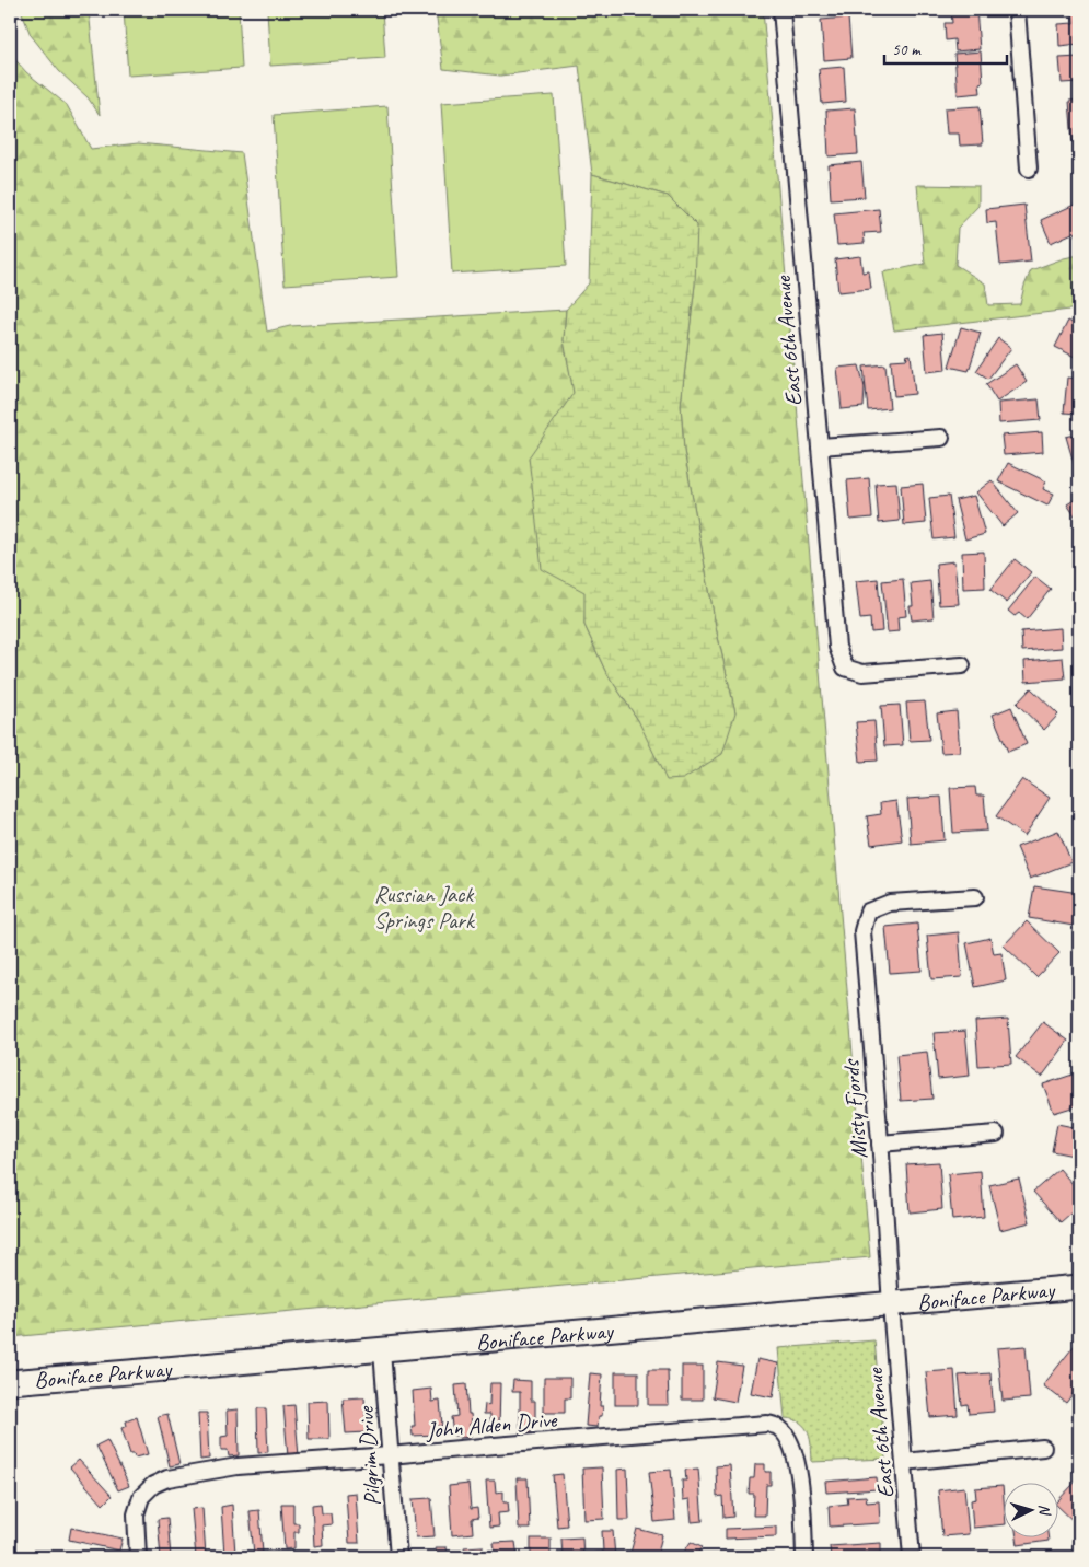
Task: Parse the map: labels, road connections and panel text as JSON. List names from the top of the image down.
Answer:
{
  "streets": {
    "main road": ["Boniface Parkway"],
    "street": [
      "East 6th Avenue",
      "Misty Fjords",
      "John Alden Drive",
      "Pilgrim Drive"
    ]
  },
  "crossings": [
    ["East 6th Avenue", "Misty Fjords"],
    ["East 6th Avenue", "Boniface Parkway"],
    ["Misty Fjords", "Boniface Parkway"],
    ["Boniface Parkway", "Pilgrim Drive"],
    ["John Alden Drive", "Pilgrim Drive"]
  ],
  "parks": ["Russian Jack Springs Park"],
  "scale_bar": "50 m",
  "north": "right"
}
